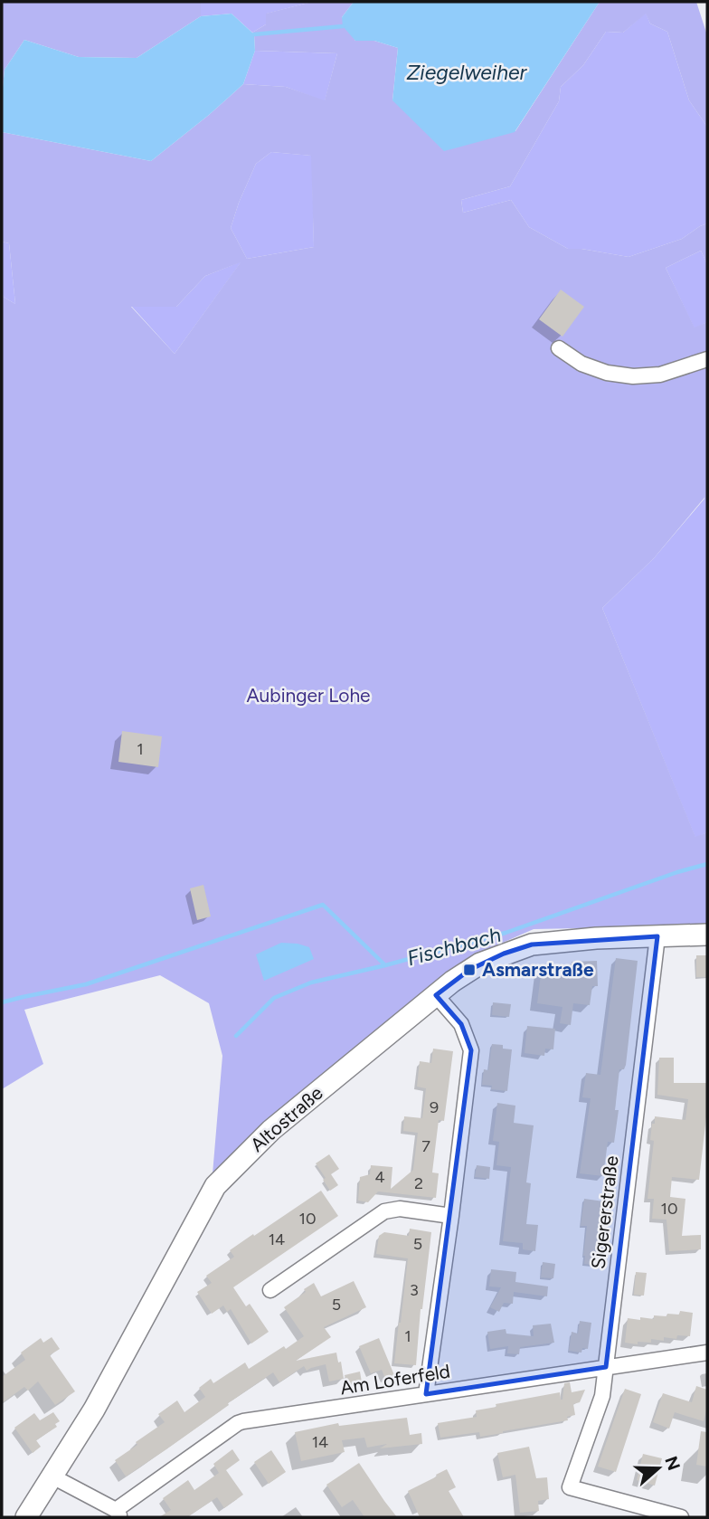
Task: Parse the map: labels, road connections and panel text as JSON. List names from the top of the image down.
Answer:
{
  "streets": {
    "main road": ["Altostraße"],
    "street": ["Sigererstraße", "Am Loferfeld"]
  },
  "crossings": [
    ["Altostraße", "Sigererstraße"],
    ["Sigererstraße", "Am Loferfeld"]
  ],
  "water": ["Ziegelweiher", "Fischbach"],
  "parks": ["Aubinger Lohe"],
  "places": {
    "transit": ["Asmarstraße"]
  },
  "house_numbers": [
    "1",
    "9",
    "7",
    "4",
    "2",
    "10",
    "10",
    "14",
    "5",
    "3",
    "5",
    "1",
    "14"
  ],
  "north": "right"
}
